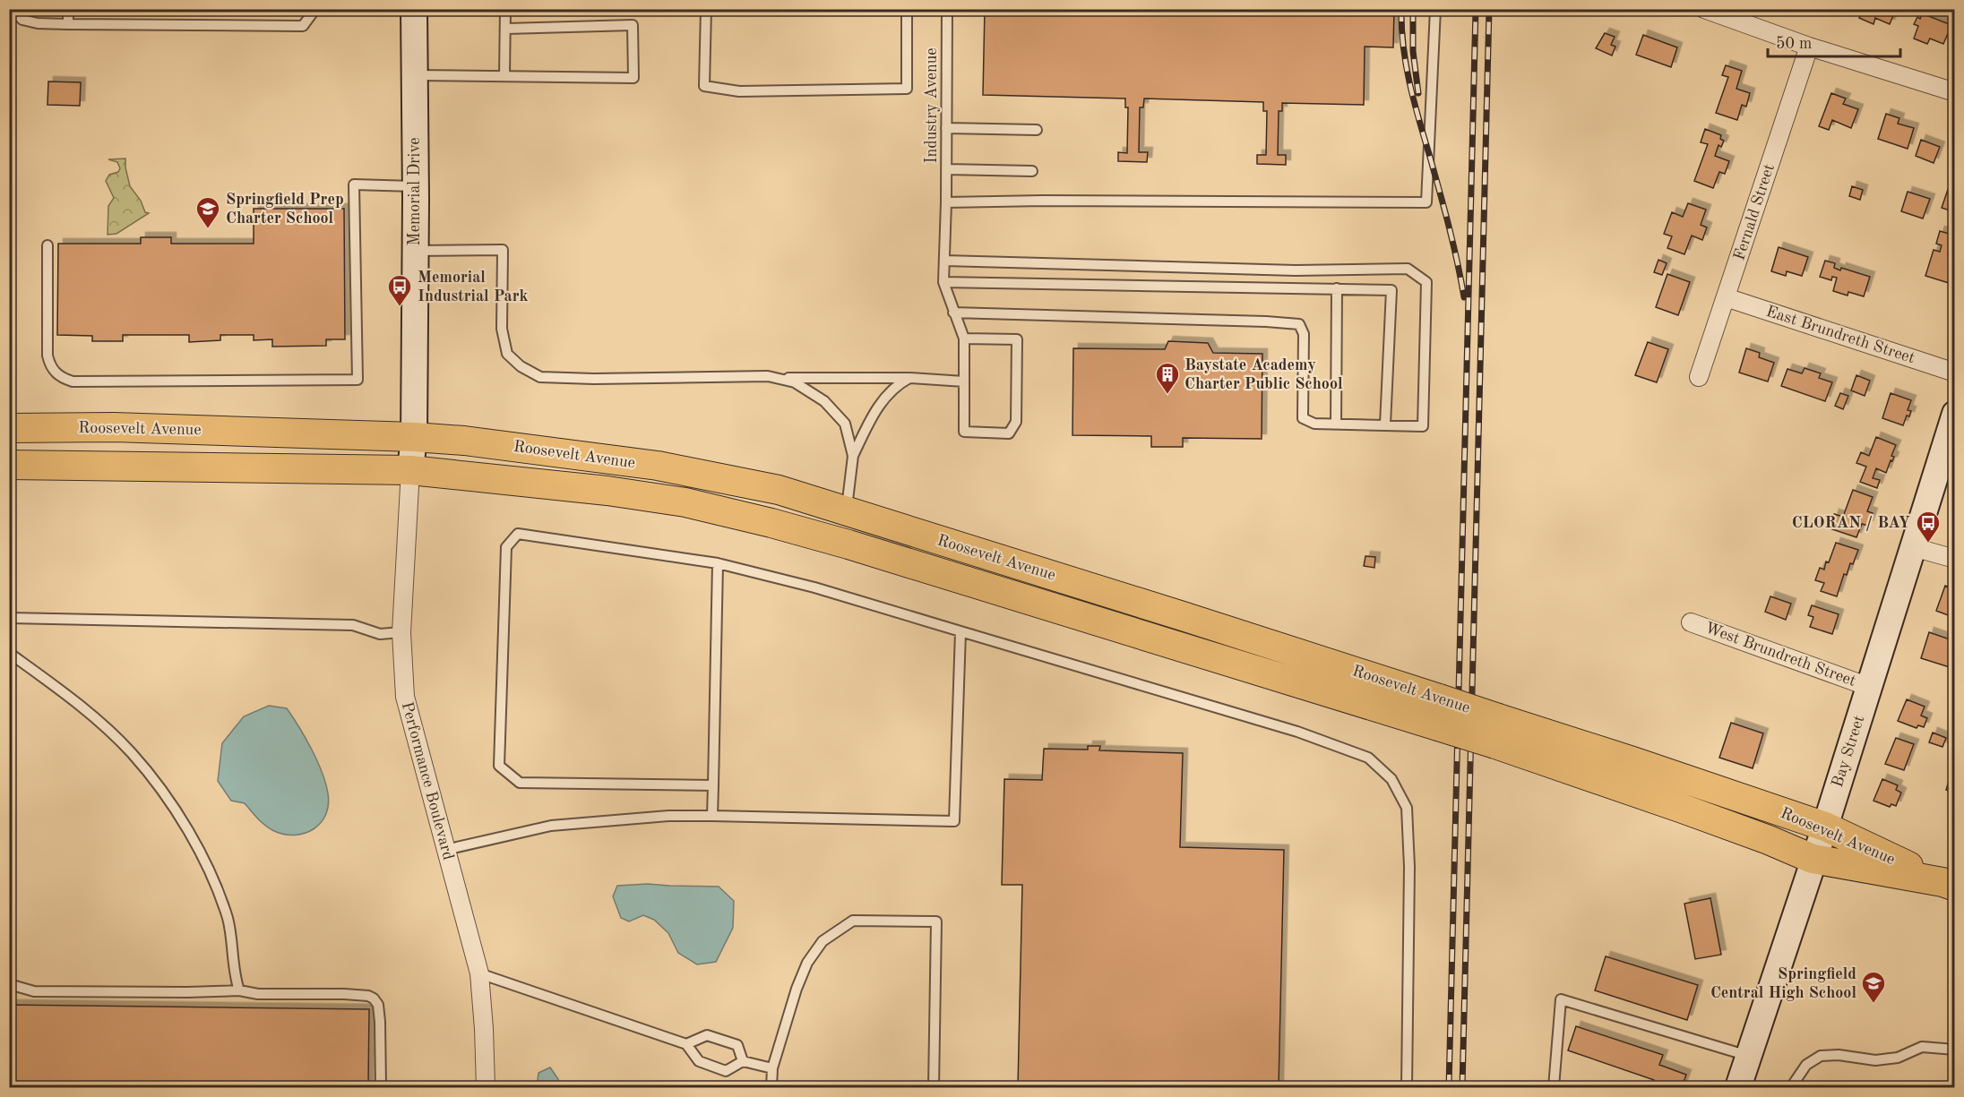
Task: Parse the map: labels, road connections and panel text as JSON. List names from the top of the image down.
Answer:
{
  "streets": {
    "main road": ["Memorial Drive", "Roosevelt Avenue", "Bay Street"],
    "street": [
      "Fernald Street",
      "East Brundreth Street",
      "West Brundreth Street",
      "Performance Boulevard"
    ],
    "lane": ["Industry Avenue"]
  },
  "crossings": [
    ["Memorial Drive", "Roosevelt Avenue"],
    ["Memorial Drive", "Performance Boulevard"],
    ["Fernald Street", "East Brundreth Street"],
    ["Roosevelt Avenue", "Bay Street"],
    ["Roosevelt Avenue", "Performance Boulevard"],
    ["West Brundreth Street", "Bay Street"]
  ],
  "places": {
    "school or university": ["Springfield Prep Charter School", "Springfield Central High School"],
    "bus stop": ["Memorial Industrial Park", "CLORAN / BAY"],
    "building": ["Baystate Academy Charter Public School"]
  },
  "scale_bar": "50 m"
}
